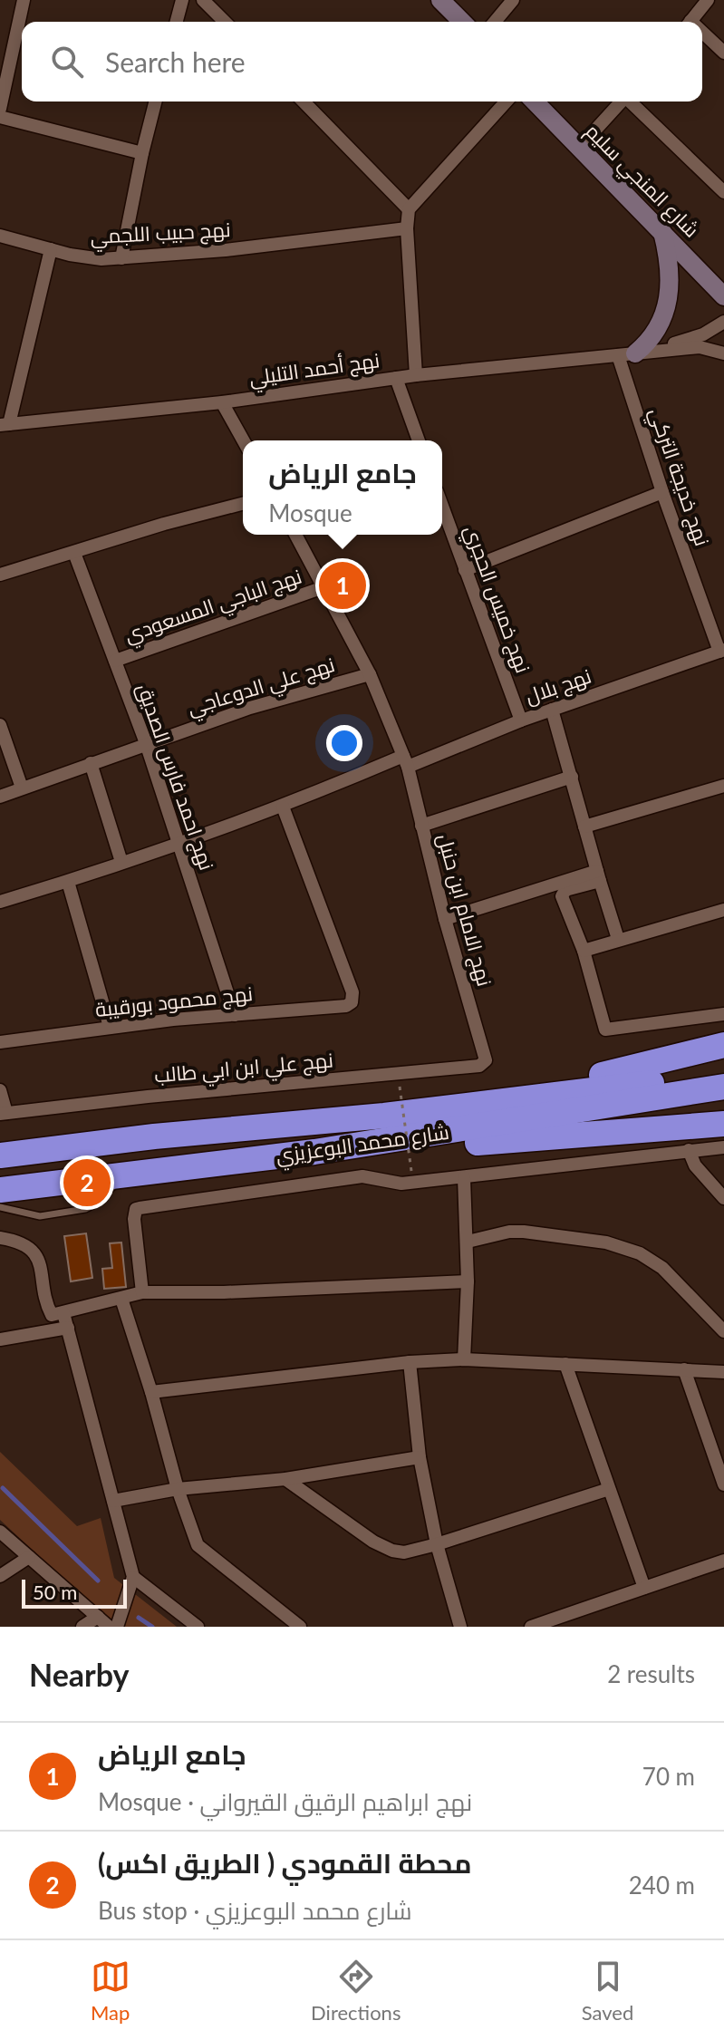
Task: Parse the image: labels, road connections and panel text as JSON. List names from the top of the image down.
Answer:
{
  "streets": {
    "highway": ["شارع محمد البوعزيزي"],
    "main road": ["شارع المنجي سليم"],
    "street": [
      "نهج حبيب اللجمي",
      "نهج أحمد التليلي",
      "نهج خديجة التركي",
      "نهج خميس الحجري",
      "نهج الباجي المسعودي",
      "نهج علي الدوعاجي",
      "نهج بلال",
      "نهج احمد فارس الصديق",
      "نهج الامام ابن حنبل",
      "نهج محمود بورقيبة",
      "نهج علي ابن ابي طالب"
    ]
  },
  "crossings": [
    ["نهج أحمد التليلي", "نهج خديجة التركي"],
    ["نهج خديجة التركي", "نهج بلال"],
    ["نهج خميس الحجري", "نهج بلال"],
    ["نهج الباجي المسعودي", "نهج احمد فارس الصديق"],
    ["نهج الباجي المسعودي", "نهج الامام ابن حنبل"],
    ["نهج علي الدوعاجي", "نهج احمد فارس الصديق"],
    ["نهج علي الدوعاجي", "نهج الامام ابن حنبل"],
    ["نهج بلال", "نهج احمد فارس الصديق"],
    ["نهج بلال", "نهج الامام ابن حنبل"],
    ["نهج بلال", "نهج محمود بورقيبة"],
    ["نهج احمد فارس الصديق", "نهج محمود بورقيبة"],
    ["نهج الامام ابن حنبل", "نهج علي ابن ابي طالب"]
  ],
  "scale_bar": "50 m",
  "page": {
    "search": "Search here",
    "popup": ["جامع الرياض", "Mosque"],
    "pins": ["1", "2"],
    "scale": "50 m",
    "heading": ["Nearby", "2 results"],
    "list": [
      {
        "mark": "1",
        "name": "جامع الرياض",
        "note": "Mosque · نهج ابراهيم الرقيق القيرواني",
        "value": "70 m"
      },
      {
        "mark": "2",
        "name": "محطة القمودي ( الطريق اكس)",
        "note": "Bus stop · شارع محمد البوعزيزي",
        "value": "240 m"
      }
    ],
    "nav": ["Map", "Directions", "Saved"]
  }
}
